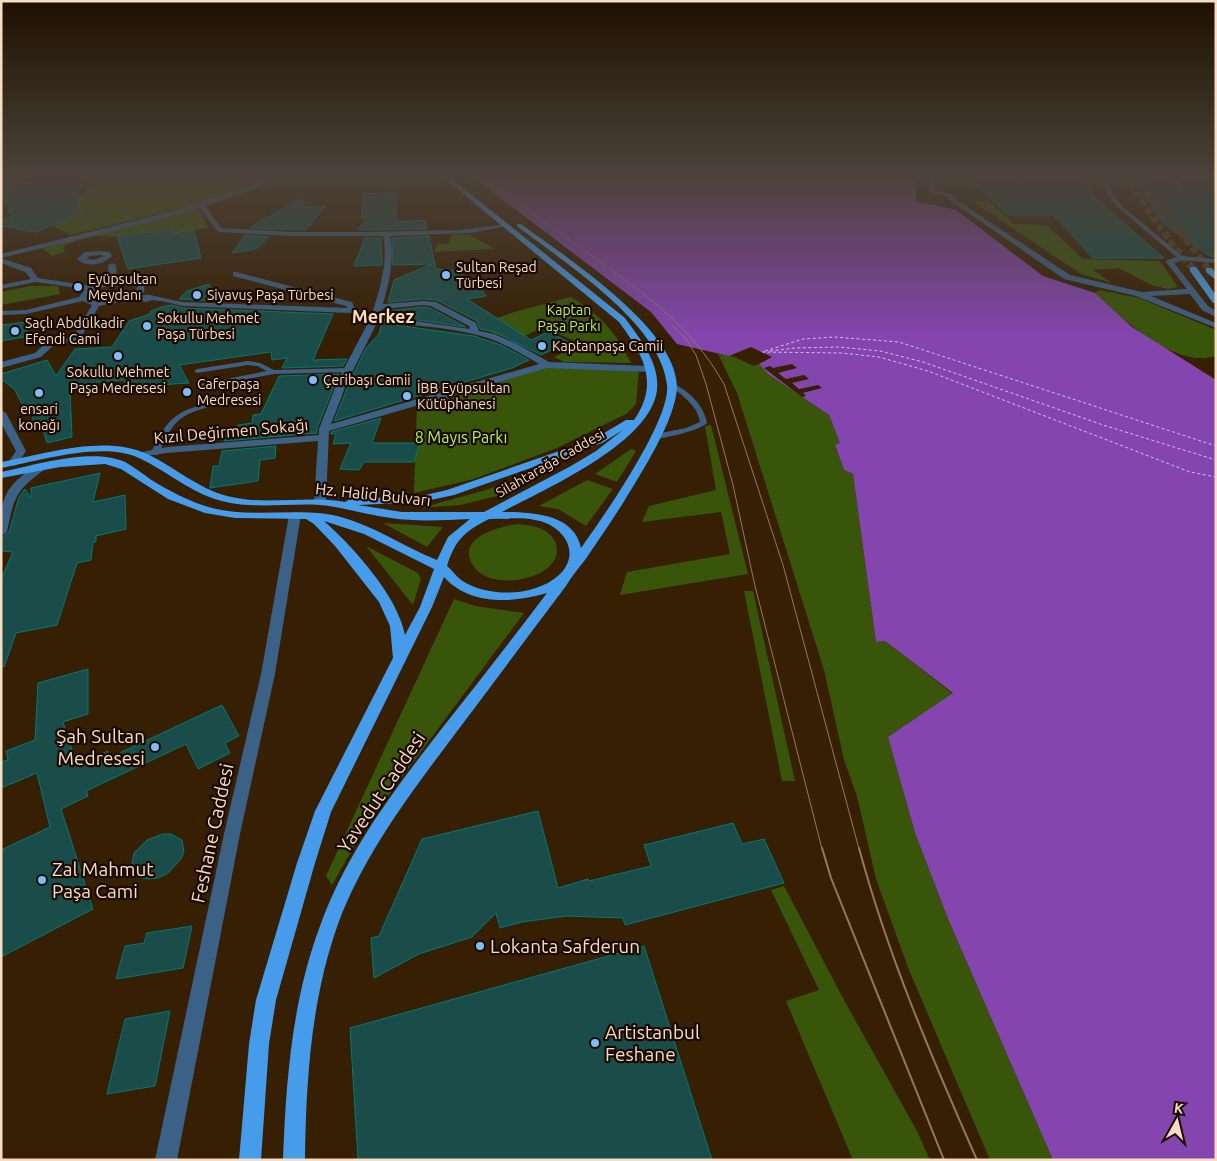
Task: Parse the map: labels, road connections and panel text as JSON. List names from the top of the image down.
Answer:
{
  "streets": {
    "main road": ["Silahtarağa Caddesi", "Hz. Halid Bulvarı", "Yavedut Caddesi"],
    "street": ["Kızıl Değirmen Sokağı", "Feshane Caddesi"]
  },
  "crossings": [
    ["Kızıl Değirmen Sokağı", "Hz. Halid Bulvarı"],
    ["Silahtarağa Caddesi", "Hz. Halid Bulvarı"],
    ["Silahtarağa Caddesi", "Yavedut Caddesi"],
    ["Hz. Halid Bulvarı", "Yavedut Caddesi"],
    ["Hz. Halid Bulvarı", "Feshane Caddesi"]
  ],
  "districts": ["Merkez"],
  "parks": ["Kaptan Paşa Parkı", "8 Mayıs Parkı"],
  "places": [
    "Sultan Reşad Türbesi",
    "Eyüpsultan Meydanı",
    "Siyavuş Paşa Türbesi",
    "Sokullu Mehmet Paşa Türbesi",
    "Saçlı Abdülkadir Efendi Cami",
    "Kaptanpaşa Camii",
    "Sokullu Mehmet Paşa Medresesi",
    "Çeribaşı Camii",
    "Caferpaşa Medresesi",
    "ensari konağı",
    "İBB Eyüpsultan Kütüphanesi",
    "Şah Sultan Medresesi",
    "Zal Mahmut Paşa Cami",
    "Lokanta Safderun",
    "Artistanbul Feshane"
  ],
  "north": "top"
}
